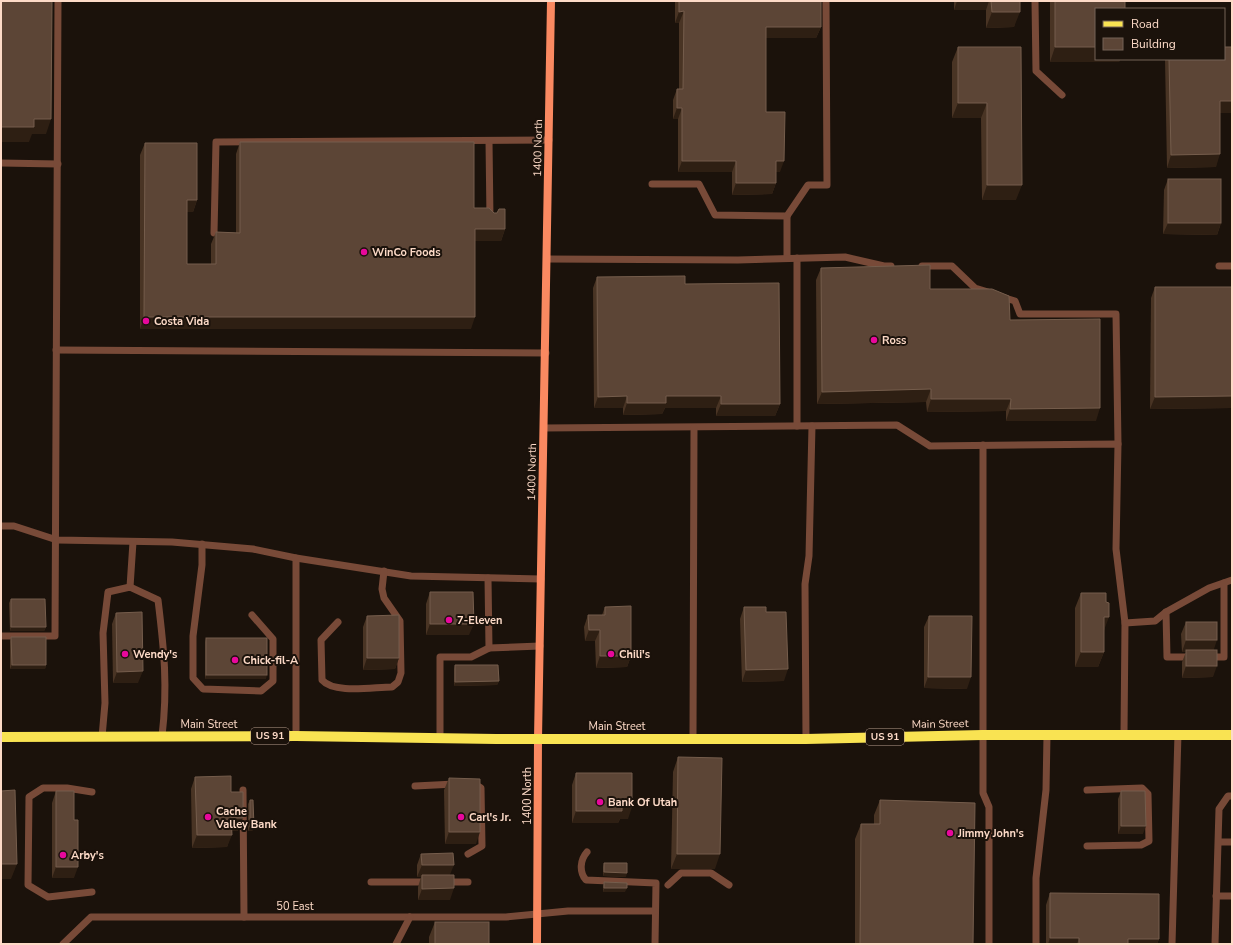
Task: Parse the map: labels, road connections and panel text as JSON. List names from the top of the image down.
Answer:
{
  "streets": {
    "main road": ["1400 North", "Main Street", "US 91"],
    "lane": ["50 East"]
  },
  "crossings": [
    ["1400 North", "Main Street"],
    ["1400 North", "50 East"]
  ],
  "places": [
    "WinCo Foods",
    "Costa Vida",
    "Ross",
    "7-Eleven",
    "Wendy's",
    "Chili's",
    "Chick-fil-A",
    "Bank Of Utah",
    "Cache Valley Bank",
    "Carl's Jr.",
    "Jimmy John's",
    "Arby's"
  ],
  "legend": ["Road", "Building"]
}
